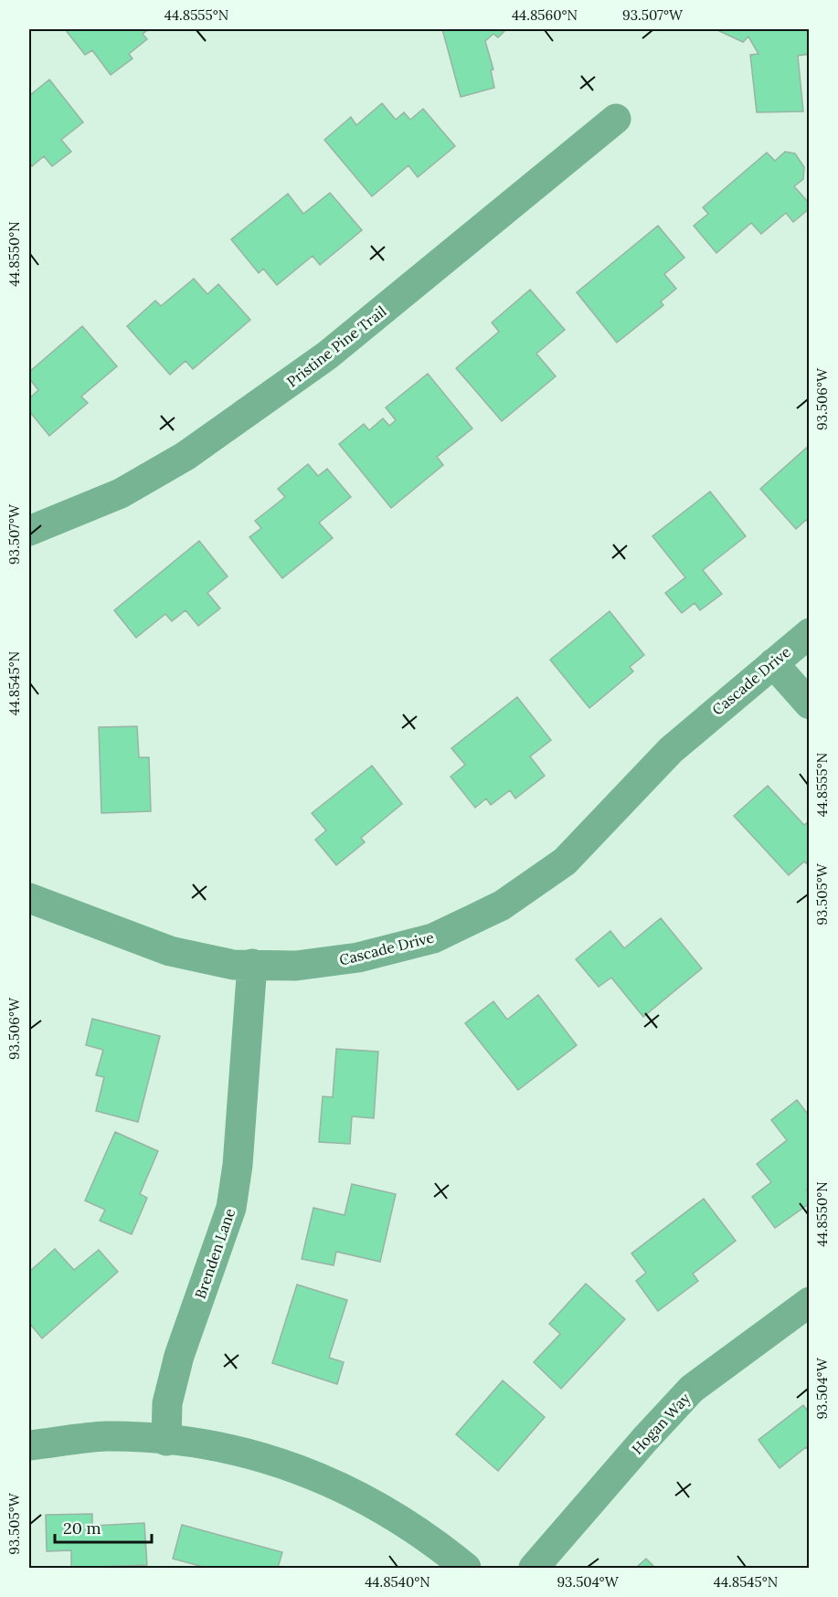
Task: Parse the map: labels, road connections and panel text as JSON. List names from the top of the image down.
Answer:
{
  "streets": {
    "street": [
      "Pristine Pine Trail",
      "Cascade Drive",
      "Brenden Lane",
      "Hogan Way"
    ]
  },
  "crossings": [
    ["Cascade Drive", "Brenden Lane"]
  ],
  "scale_bar": "20 m",
  "coordinates": [
    "44.8555°N",
    "44.8560°N",
    "93.507°W",
    "44.8550°N",
    "93.506°W",
    "44.8545°N",
    "93.505°W",
    "93.504°W",
    "44.8540°N"
  ]
}
